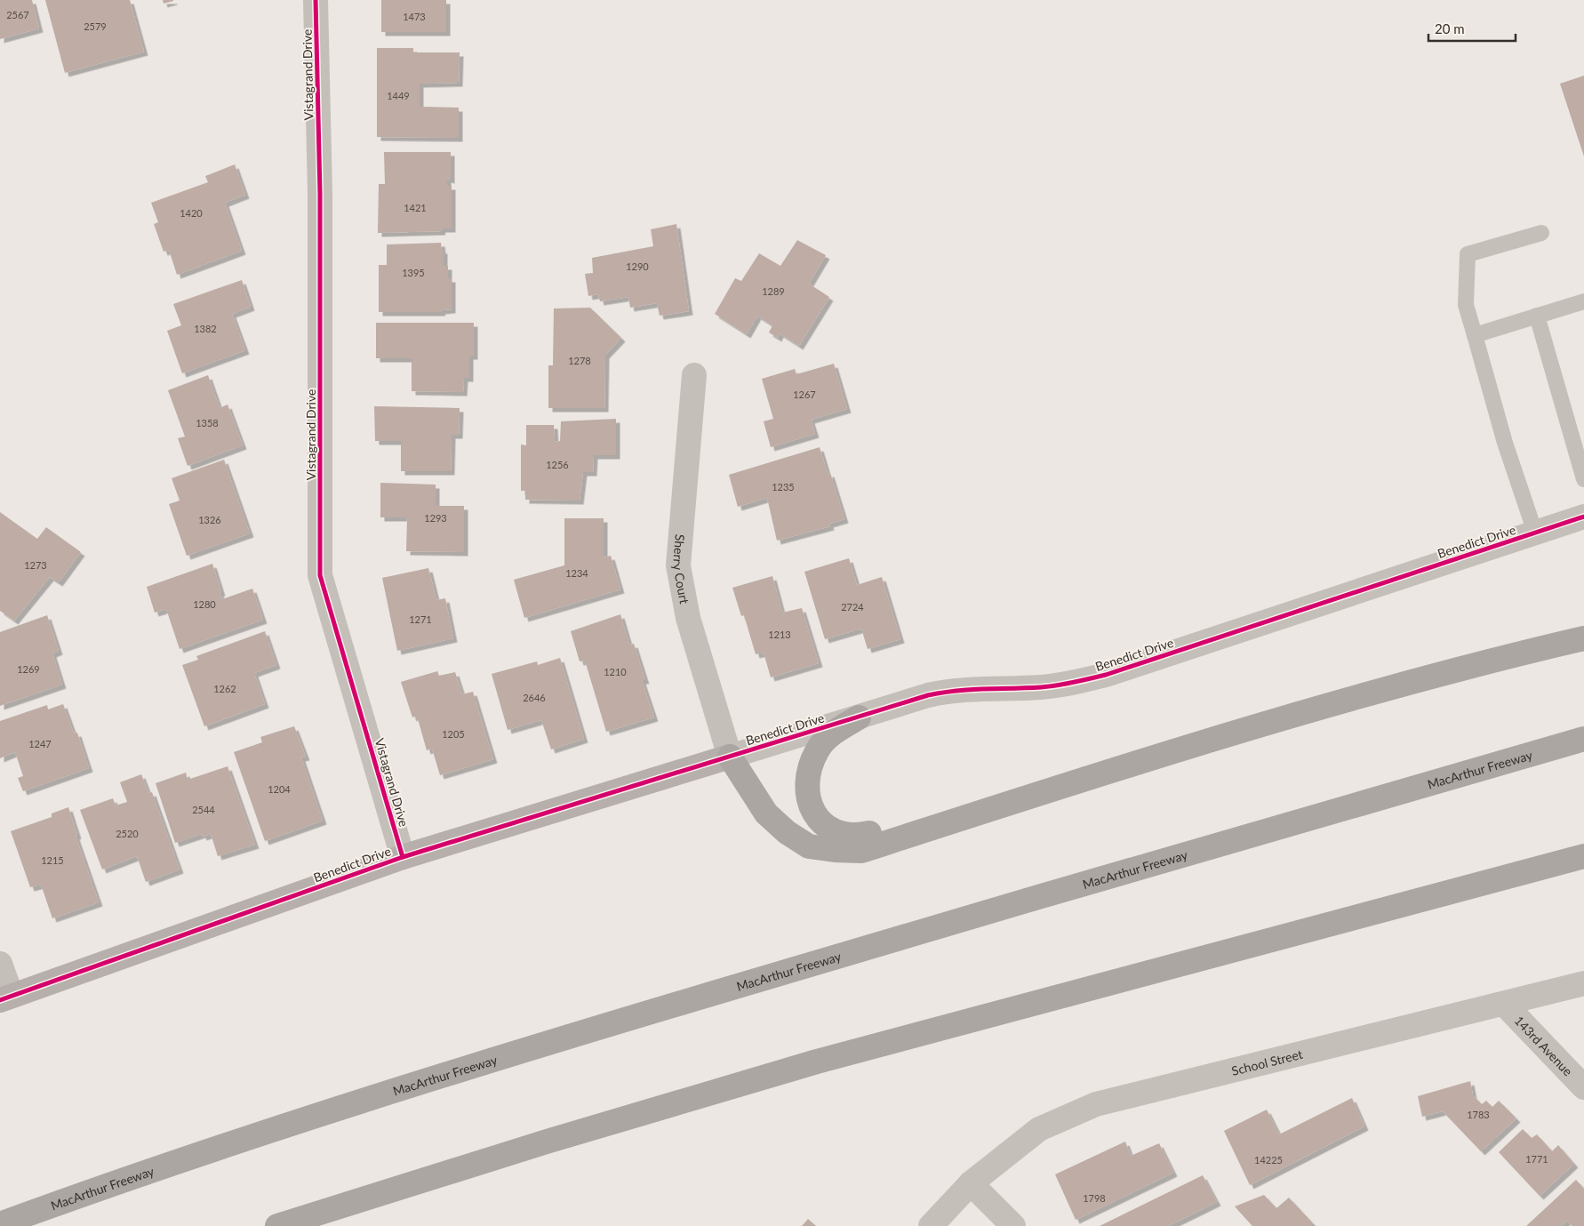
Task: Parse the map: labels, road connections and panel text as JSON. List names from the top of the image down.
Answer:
{
  "streets": {
    "highway": ["MacArthur Freeway"],
    "street": [
      "Vistagrand Drive",
      "Benedict Drive",
      "Sherry Court",
      "143rd Avenue",
      "School Street"
    ]
  },
  "crossings": [
    ["Vistagrand Drive", "Benedict Drive"],
    ["Benedict Drive", "Sherry Court"],
    ["143rd Avenue", "School Street"]
  ],
  "house_numbers": [
    "2567",
    "1473",
    "2579",
    "1449",
    "1421",
    "1420",
    "1290",
    "1395",
    "1289",
    "1382",
    "1278",
    "1267",
    "1358",
    "1256",
    "1235",
    "1293",
    "1326",
    "1273",
    "1234",
    "1280",
    "2724",
    "1271",
    "1213",
    "1269",
    "1210",
    "1262",
    "2646",
    "1205",
    "1247",
    "1204",
    "2544",
    "2520",
    "1215",
    "1783",
    "1771",
    "14225",
    "1798"
  ],
  "scale_bar": "20 m"
}
